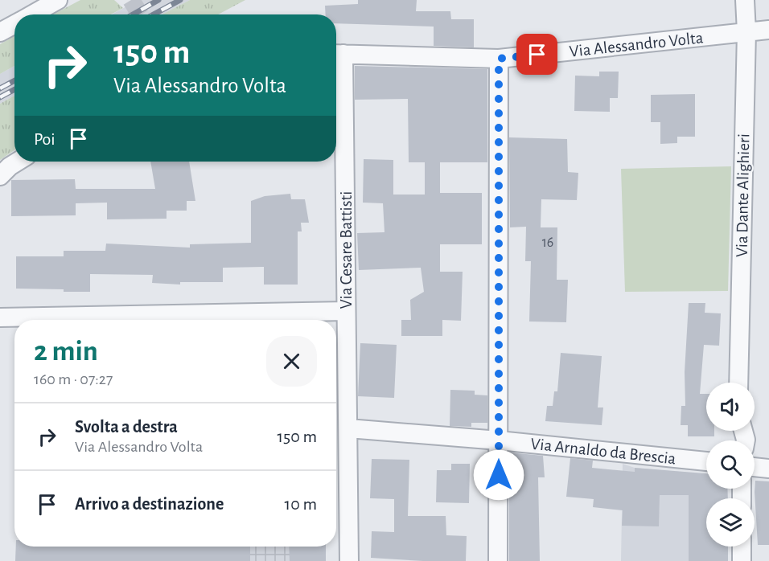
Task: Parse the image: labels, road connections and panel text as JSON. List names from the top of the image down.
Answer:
{
  "streets": {
    "street": [
      "Via Alessandro Volta",
      "Via Dante Alighieri",
      "Via Cesare Battisti",
      "Via Arnaldo da Brescia"
    ]
  },
  "crossings": [
    ["Via Alessandro Volta", "Via Dante Alighieri"],
    ["Via Alessandro Volta", "Via Cesare Battisti"],
    ["Via Cesare Battisti", "Via Arnaldo da Brescia"]
  ],
  "house_numbers": ["16"],
  "page": {
    "turn": ["150 m", "Via Alessandro Volta"],
    "then": "Poi",
    "heading": ["2 min", "160 m · 07:27"],
    "list": [
      {
        "name": "Svolta a destra",
        "note": "Via Alessandro Volta",
        "value": "150 m"
      },
      {
        "name": "Arrivo a destinazione",
        "value": "10 m"
      }
    ]
  }
}
